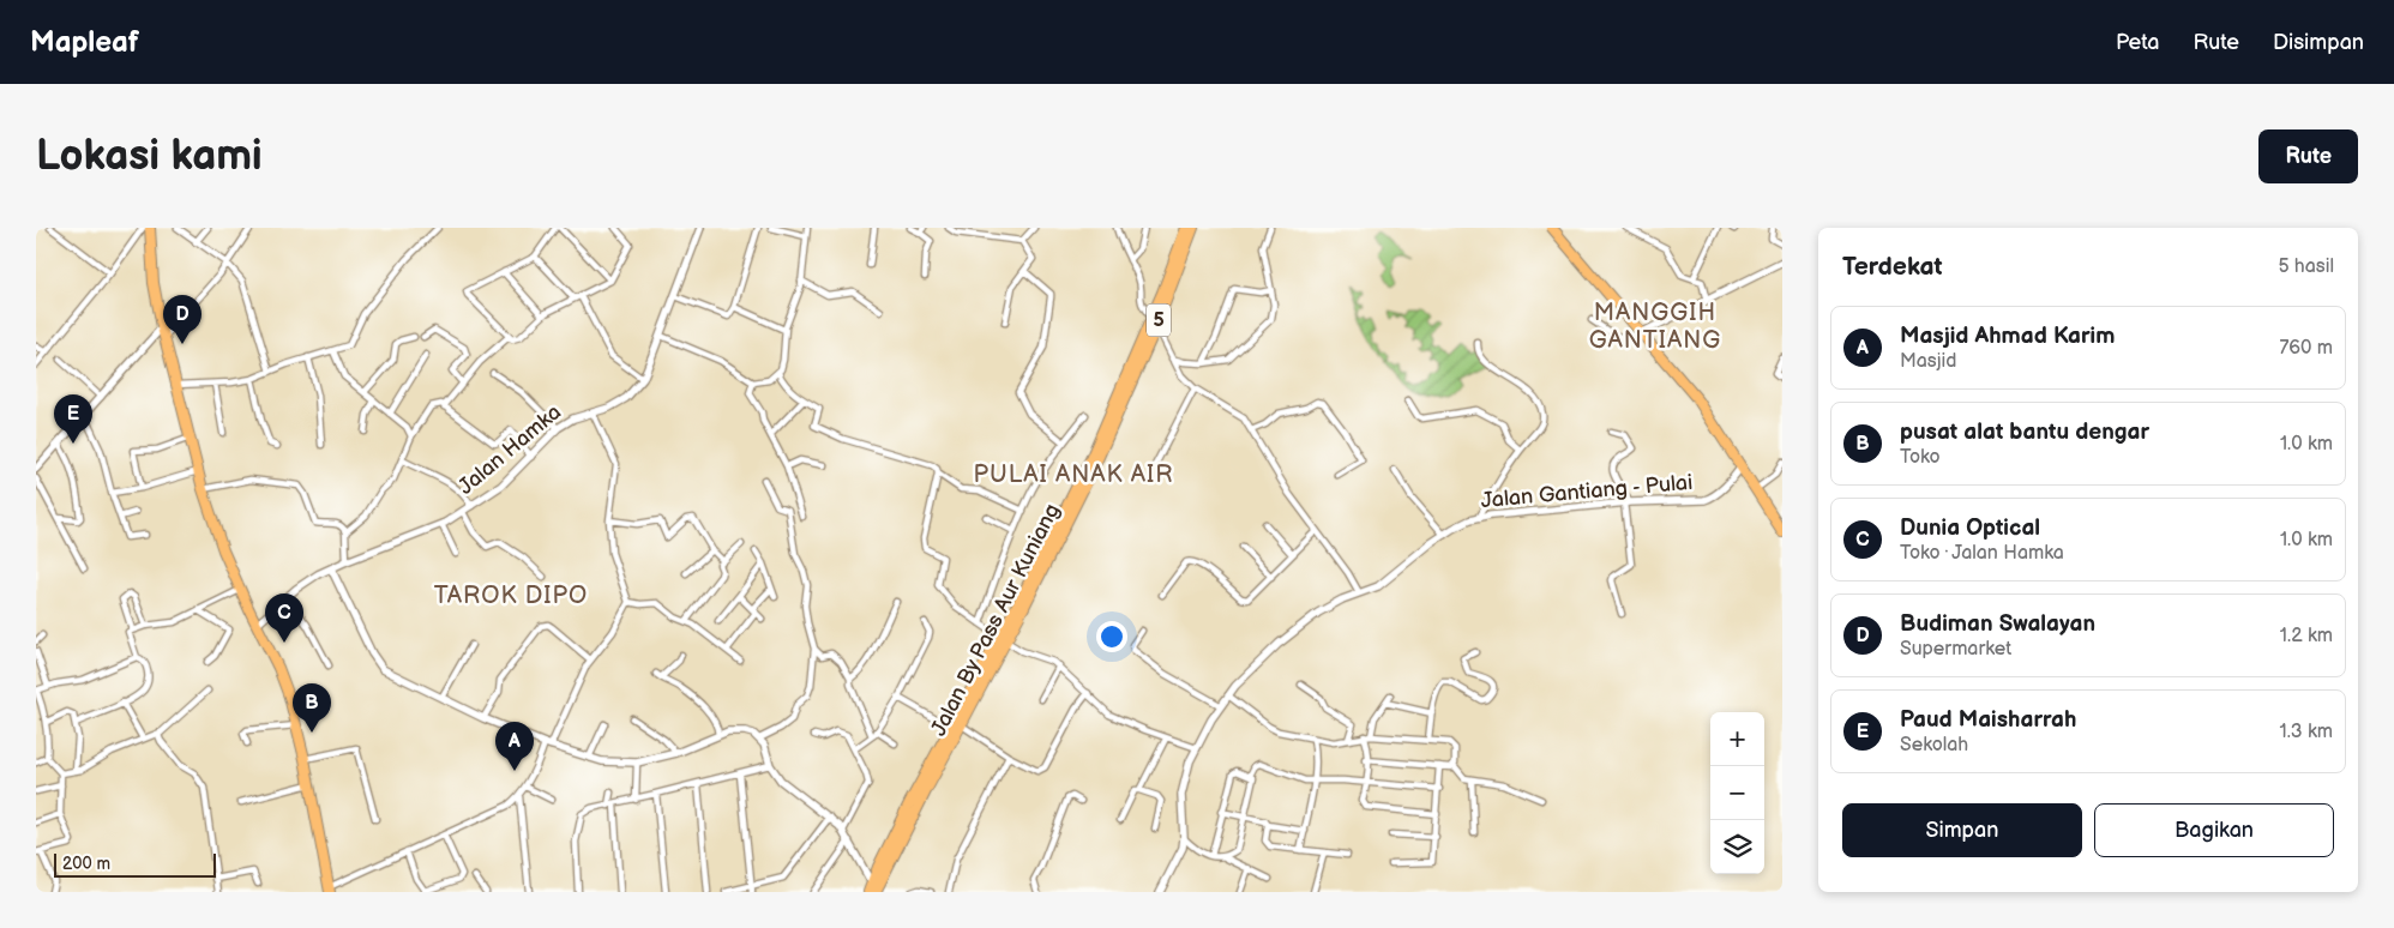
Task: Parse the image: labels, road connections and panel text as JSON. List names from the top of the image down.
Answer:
{
  "streets": {
    "highway": ["5", "Jalan By Pass Aur Kuniang"],
    "street": ["Jalan Hamka", "Jalan Gantiang - Pulai"]
  },
  "districts": ["MANGGIH GANTIANG", "PULAI ANAK AIR", "TAROK DIPO"],
  "scale_bar": "200 m",
  "page": {
    "header": "Mapleaf",
    "nav": ["Peta", "Rute", "Disimpan"],
    "buttons": [
      "Rute",
      ["Simpan", "Bagikan"]
    ],
    "title": "Lokasi kami",
    "heading": ["Terdekat", "5 hasil"],
    "pins": [
      "D",
      "E",
      "C",
      "B",
      "A"
    ],
    "list": [
      {
        "mark": "A",
        "name": "Masjid Ahmad Karim",
        "note": "Masjid",
        "value": "760 m"
      },
      {
        "mark": "B",
        "name": "pusat alat bantu dengar",
        "note": "Toko",
        "value": "1.0 km"
      },
      {
        "mark": "C",
        "name": "Dunia Optical",
        "note": "Toko · Jalan Hamka",
        "value": "1.0 km"
      },
      {
        "mark": "D",
        "name": "Budiman Swalayan",
        "note": "Supermarket",
        "value": "1.2 km"
      },
      {
        "mark": "E",
        "name": "Paud Maisharrah",
        "note": "Sekolah",
        "value": "1.3 km"
      }
    ],
    "map_buttons": ["+", "−"],
    "scale": "200 m"
  }
}
